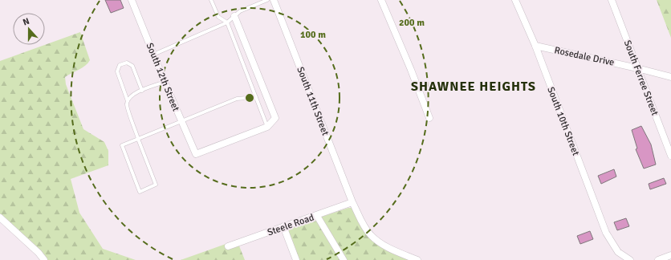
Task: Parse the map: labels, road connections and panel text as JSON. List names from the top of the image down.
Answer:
{
  "streets": {
    "street": [
      "Rosedale Drive",
      "South 12th Street",
      "South Ferree Street",
      "South 11th Street",
      "South 10th Street",
      "Steele Road"
    ]
  },
  "crossings": [
    ["Rosedale Drive", "South Ferree Street"],
    ["Rosedale Drive", "South 10th Street"],
    ["South 11th Street", "Steele Road"]
  ],
  "districts": ["SHAWNEE HEIGHTS"],
  "north": "top",
  "rings": ["200 m", "100 m"]
}
